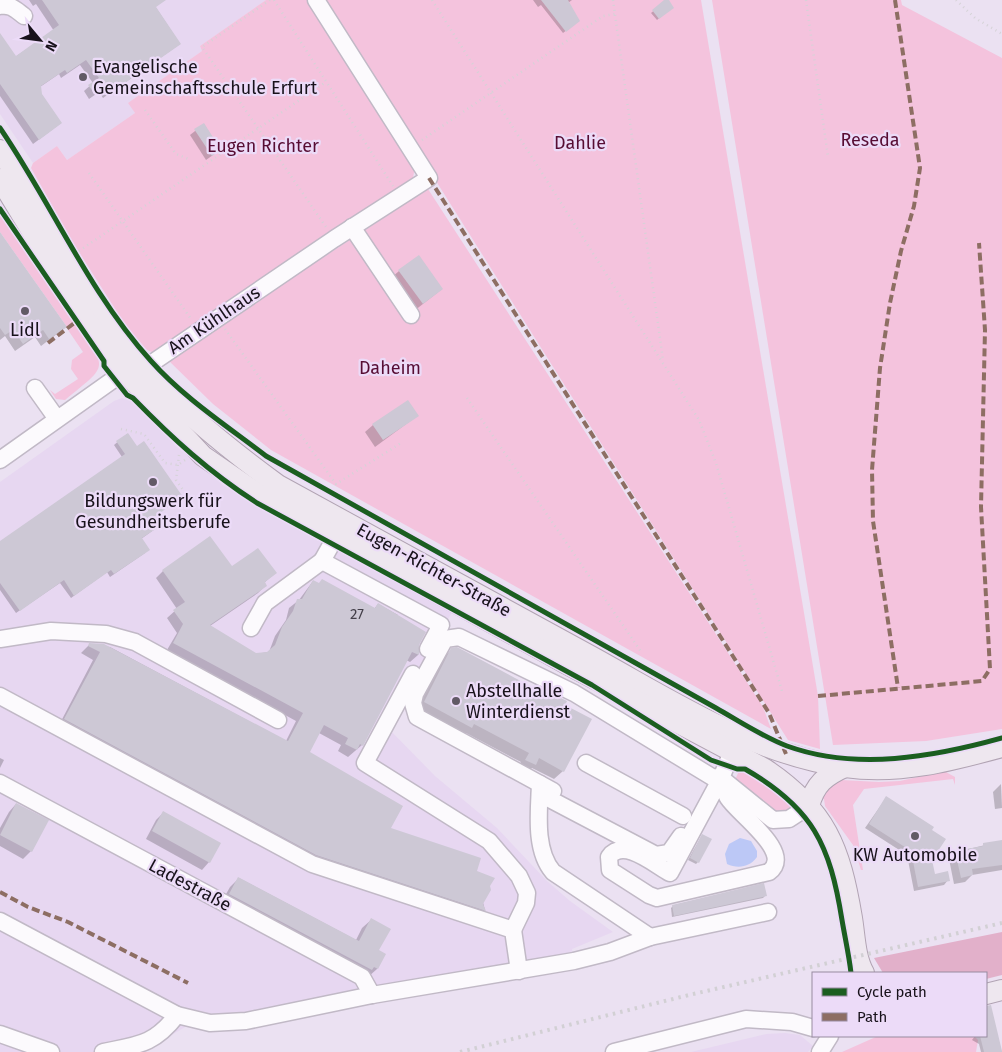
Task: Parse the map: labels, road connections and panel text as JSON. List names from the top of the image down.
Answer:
{
  "streets": {
    "main road": ["Eugen-Richter-Straße"],
    "street": ["Am Kühlhaus", "Ladestraße"]
  },
  "crossings": [
    ["Am Kühlhaus", "Eugen-Richter-Straße"]
  ],
  "parks": [
    "Reseda",
    "Dahlie",
    "Eugen Richter",
    "Daheim"
  ],
  "places": [
    "Evangelische Gemeinschaftsschule Erfurt",
    "Lidl",
    "Bildungswerk für Gesundheitsberufe",
    "Abstellhalle Winterdienst",
    "KW Automobile"
  ],
  "house_numbers": ["27"],
  "legend": ["Cycle path", "Path"],
  "north": "bottom right"
}
